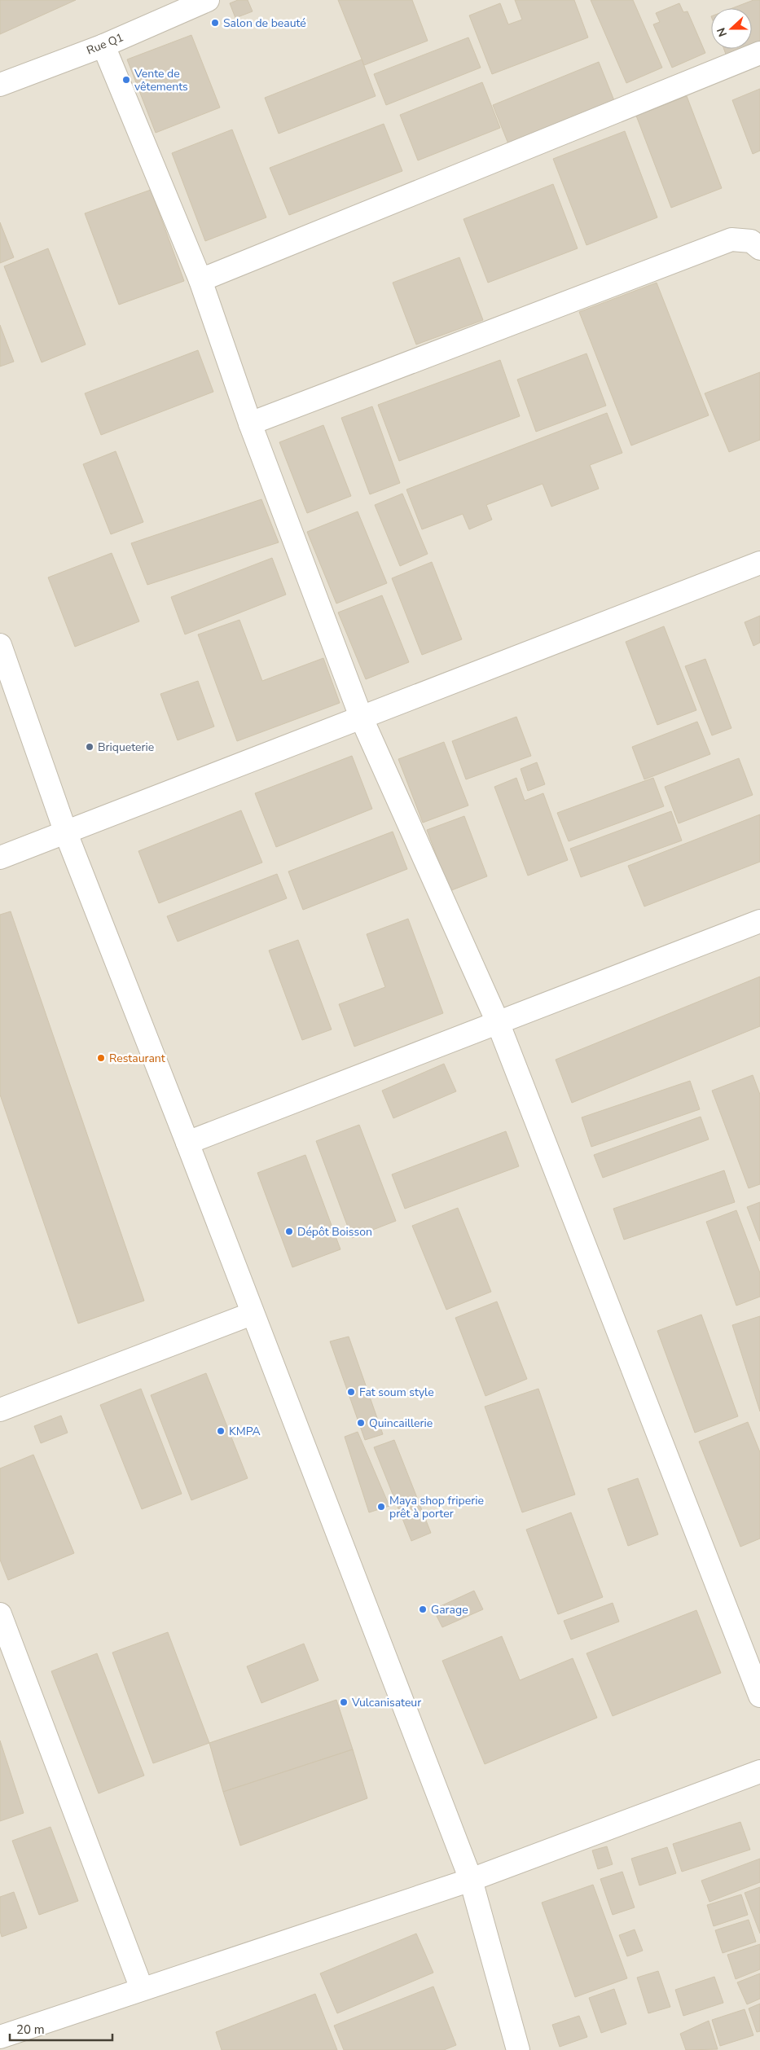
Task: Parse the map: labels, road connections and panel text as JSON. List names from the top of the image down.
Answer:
{
  "streets": {
    "street": ["Rue Q1"]
  },
  "places": [
    "Salon de beauté",
    "Vente de vêtements",
    "Briqueterie",
    "Restaurant",
    "Dépôt Boisson",
    "Fat soum style",
    "Quincaillerie",
    "KMPA",
    "Maya shop friperie prêt à porter",
    "Garage",
    "Vulcanisateur"
  ],
  "scale_bar": "20 m",
  "north": "left"
}
